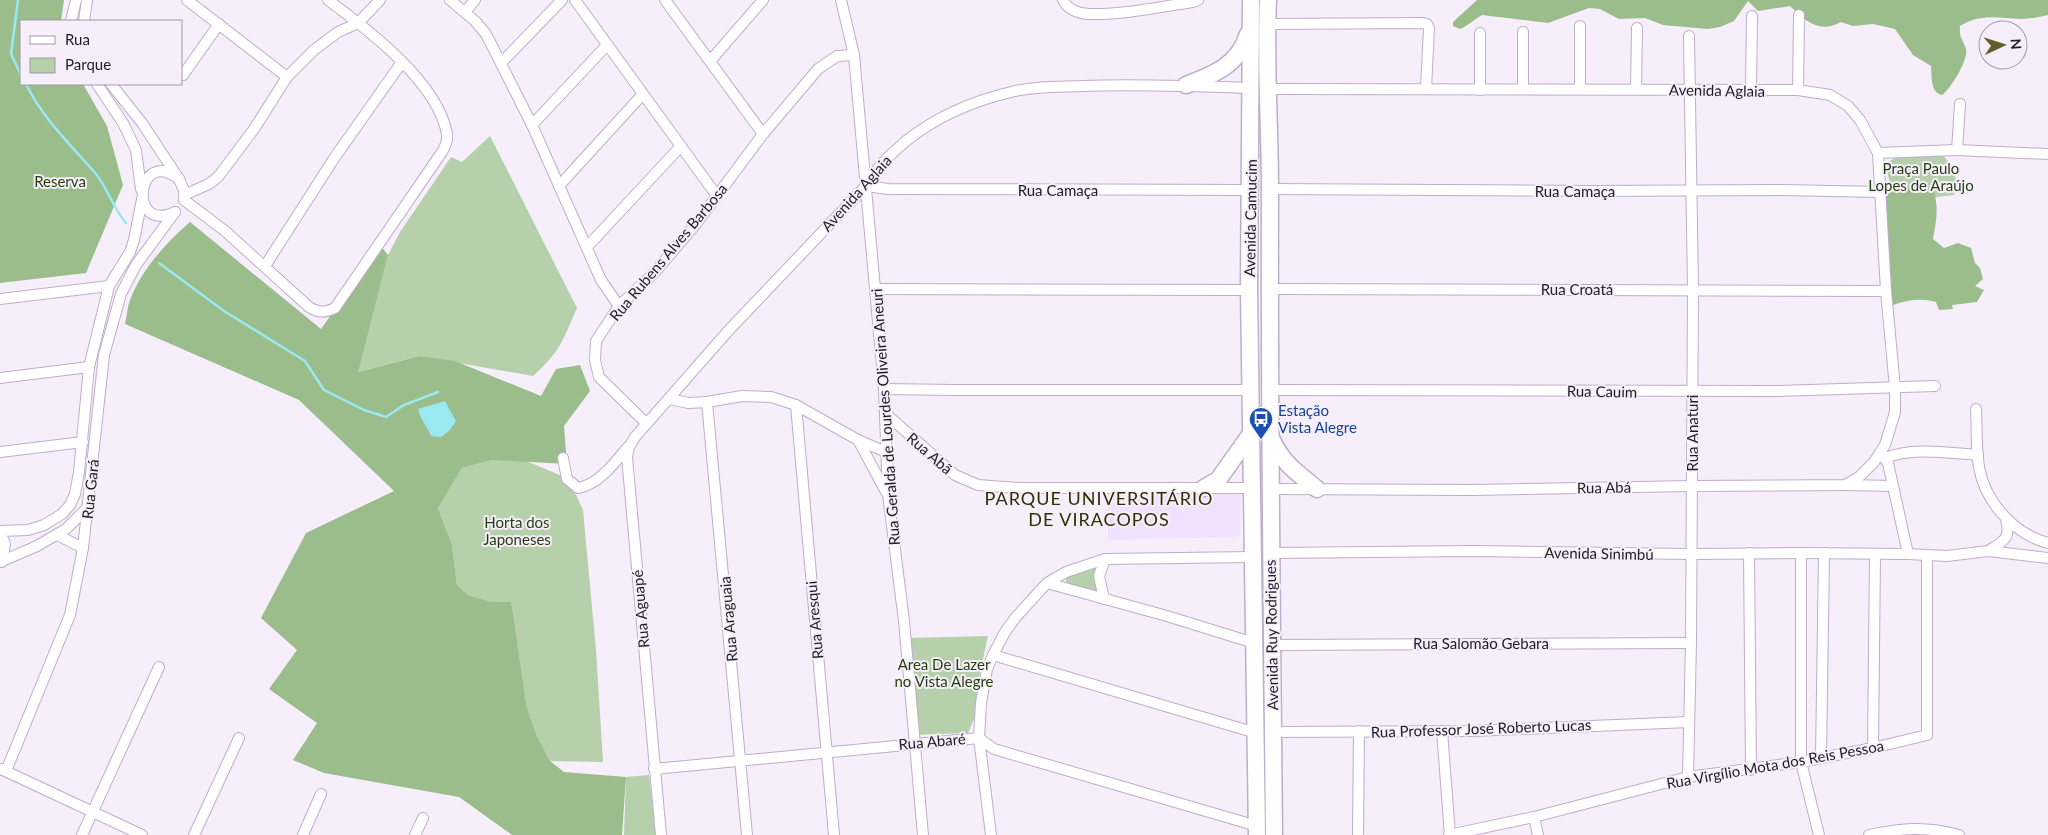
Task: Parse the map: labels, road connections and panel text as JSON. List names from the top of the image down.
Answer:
{
  "streets": {
    "main road": ["Avenida Camucim", "Avenida Ruy Rodrigues"],
    "street": [
      "Avenida Aglaia",
      "Rua Camaça",
      "Rua Rubens Alves Barbosa",
      "Rua Croatá",
      "Rua Cauim",
      "Rua Geralda de Lourdes Oliveira Aneuri",
      "Rua Anaturi",
      "Rua Abã",
      "Rua Abá",
      "Rua Gará",
      "Avenida Sinimbú",
      "Rua Aguapé",
      "Rua Araguaia",
      "Rua Aresqui",
      "Rua Salomão Gebara",
      "Rua Professor José Roberto Lucas",
      "Rua Abaré",
      "Rua Virgílio Mota dos Reis Pessoa"
    ]
  },
  "crossings": [
    ["Avenida Aglaia", "Rua Camaça"],
    ["Avenida Aglaia", "Avenida Camucim"],
    ["Avenida Aglaia", "Rua Croatá"],
    ["Avenida Aglaia", "Rua Cauim"],
    ["Avenida Aglaia", "Rua Geralda de Lourdes Oliveira Aneuri"],
    ["Avenida Aglaia", "Rua Anaturi"],
    ["Rua Camaça", "Avenida Camucim"],
    ["Rua Camaça", "Rua Geralda de Lourdes Oliveira Aneuri"],
    ["Rua Camaça", "Rua Anaturi"],
    ["Avenida Camucim", "Rua Croatá"],
    ["Avenida Camucim", "Rua Cauim"],
    ["Avenida Camucim", "Avenida Ruy Rodrigues"],
    ["Rua Rubens Alves Barbosa", "Rua Geralda de Lourdes Oliveira Aneuri"],
    ["Rua Croatá", "Rua Anaturi"],
    ["Rua Cauim", "Rua Anaturi"],
    ["Rua Geralda de Lourdes Oliveira Aneuri", "Rua Abã"],
    ["Rua Geralda de Lourdes Oliveira Aneuri", "Rua Abaré"],
    ["Rua Anaturi", "Rua Abá"],
    ["Rua Anaturi", "Avenida Sinimbú"],
    ["Rua Anaturi", "Rua Salomão Gebara"],
    ["Rua Anaturi", "Rua Professor José Roberto Lucas"],
    ["Rua Anaturi", "Rua Virgílio Mota dos Reis Pessoa"],
    ["Rua Abã", "Avenida Ruy Rodrigues"],
    ["Rua Abá", "Avenida Ruy Rodrigues"],
    ["Avenida Sinimbú", "Avenida Ruy Rodrigues"],
    ["Avenida Sinimbú", "Rua Virgílio Mota dos Reis Pessoa"],
    ["Rua Aguapé", "Rua Abaré"],
    ["Rua Araguaia", "Rua Abaré"],
    ["Rua Aresqui", "Rua Abaré"],
    ["Avenida Ruy Rodrigues", "Rua Salomão Gebara"],
    ["Avenida Ruy Rodrigues", "Rua Professor José Roberto Lucas"],
    ["Avenida Ruy Rodrigues", "Rua Abaré"]
  ],
  "districts": ["PARQUE UNIVERSITÁRIO DE VIRACOPOS"],
  "parks": [
    "Praça Paulo Lopes de Araújo",
    "Reserva",
    "Horta dos Japoneses",
    "Area De Lazer no Vista Alegre"
  ],
  "places": {
    "bus stop": ["Estação Vista Alegre"]
  },
  "legend": ["Rua", "Parque"],
  "north": "right"
}
